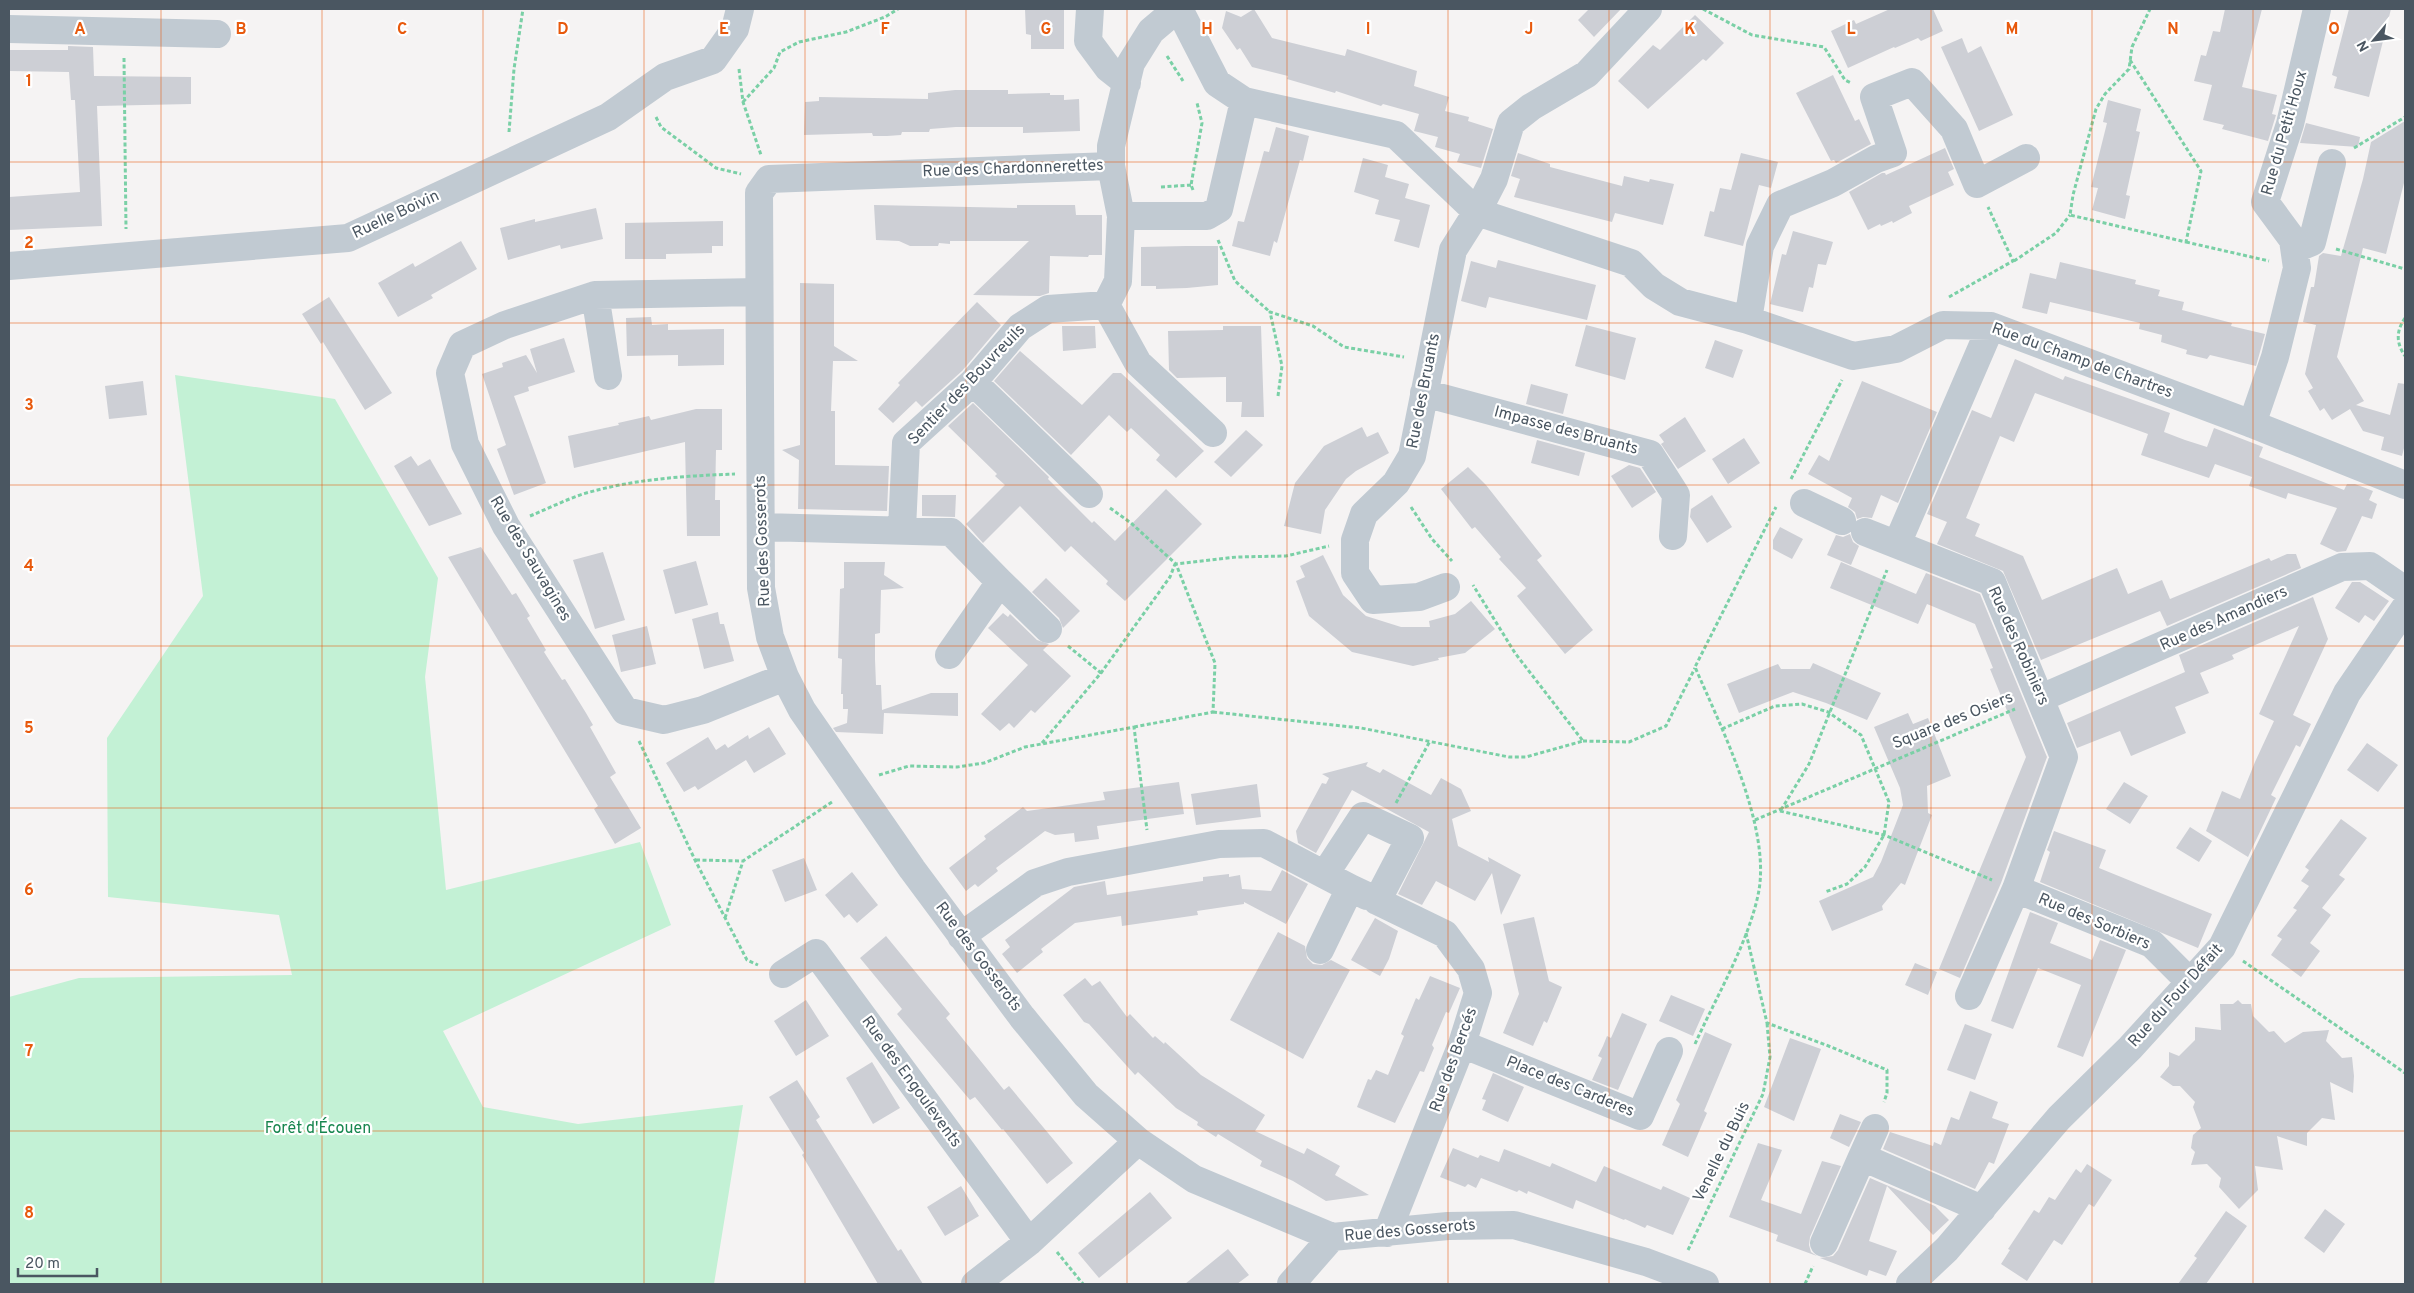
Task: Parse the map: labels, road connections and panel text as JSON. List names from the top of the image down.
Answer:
{
  "streets": {
    "street": [
      "Rue du Petit Houx",
      "Rue des Chardonnerettes",
      "Ruelle Boivin",
      "Rue du Champ de Chartres",
      "Sentier des Bouvreuils",
      "Rue des Bruants",
      "Impasse des Bruants",
      "Rue des Gosserots",
      "Rue des Sauvagines",
      "Rue des Amandiers",
      "Rue des Robiniers",
      "Rue des Sorbiers",
      "Rue du Four Défait",
      "Rue des Bercés",
      "Rue des Engoulevents",
      "Place des Carderes"
    ],
    "path": ["Square des Osiers", "Venelle du Buis"]
  },
  "crossings": [
    ["Rue des Chardonnerettes", "Rue des Gosserots"],
    ["Rue du Champ de Chartres", "Rue des Bruants"],
    ["Rue des Bruants", "Impasse des Bruants"],
    ["Rue des Gosserots", "Rue des Sauvagines"],
    ["Rue des Gosserots", "Rue des Bercés"],
    ["Rue des Gosserots", "Venelle du Buis"],
    ["Rue des Amandiers", "Rue des Robiniers"],
    ["Rue des Amandiers", "Square des Osiers"],
    ["Rue des Robiniers", "Square des Osiers"],
    ["Rue des Robiniers", "Rue des Sorbiers"],
    ["Rue des Sorbiers", "Rue du Four Défait"],
    ["Rue des Bercés", "Place des Carderes"]
  ],
  "parks": ["Forêt d'Écouen"],
  "scale_bar": "20 m",
  "north": "bottom left",
  "grid": {
    "columns": [
      "A",
      "B",
      "C",
      "D",
      "E",
      "F",
      "G",
      "H",
      "I",
      "J",
      "K",
      "L",
      "M",
      "N",
      "O"
    ],
    "rows": [
      "1",
      "2",
      "3",
      "4",
      "5",
      "6",
      "7",
      "8"
    ]
  }
}
